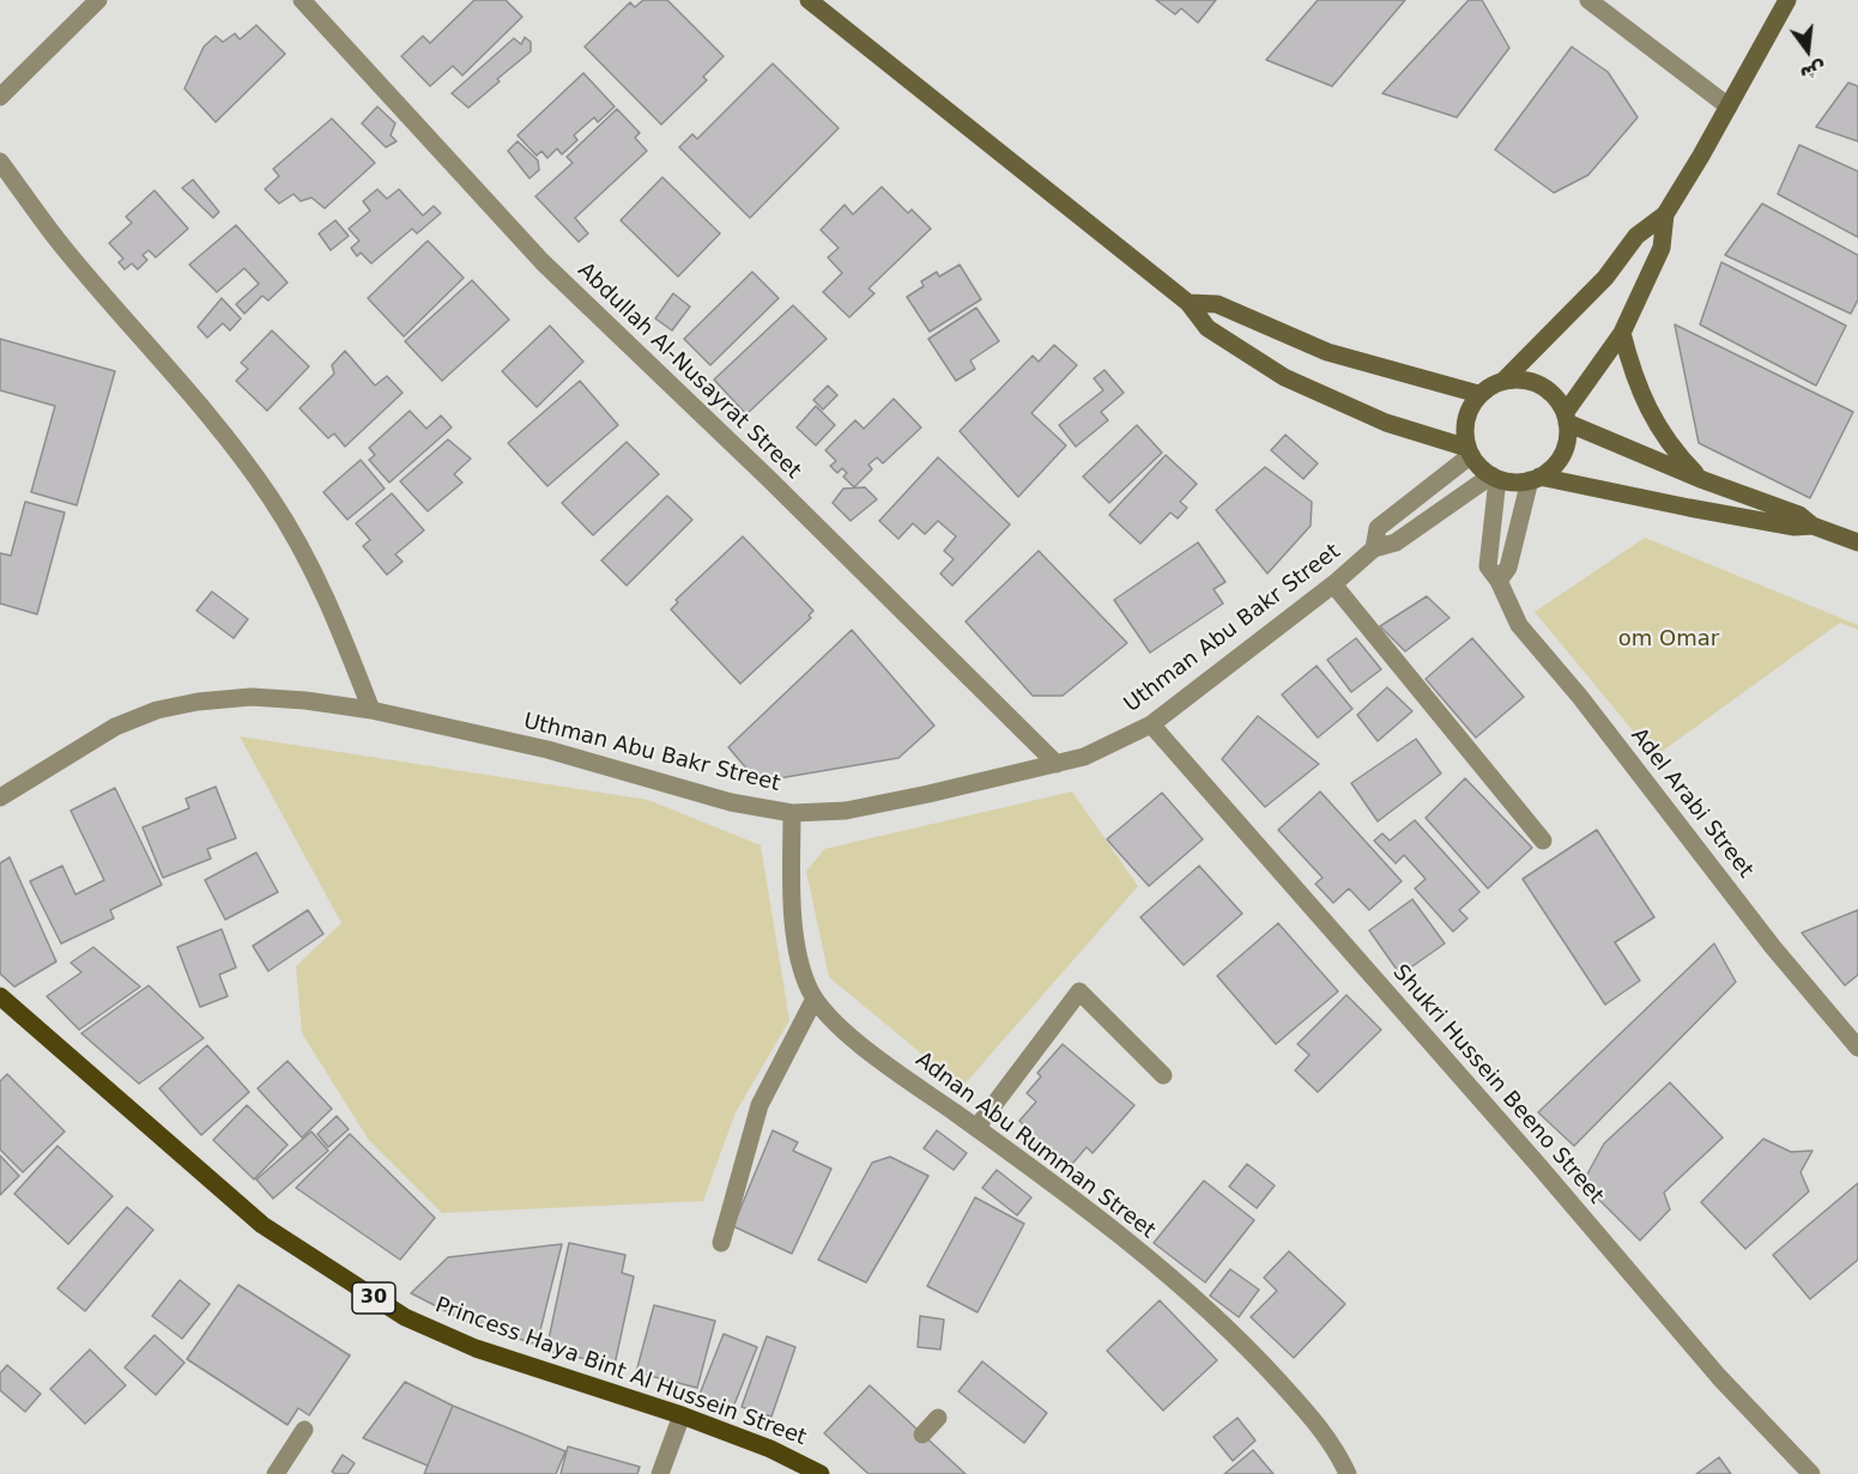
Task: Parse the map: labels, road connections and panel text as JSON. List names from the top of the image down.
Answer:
{
  "streets": {
    "main road": ["30", "Princess Haya Bint Al Hussein Street"],
    "street": [
      "Abdullah Al-Nusayrat Street",
      "Uthman Abu Bakr Street",
      "Adel Arabi Street",
      "Shukri Hussein Beeno Street",
      "Adnan Abu Rumman Street"
    ]
  },
  "crossings": [
    ["Abdullah Al-Nusayrat Street", "Uthman Abu Bakr Street"],
    ["Uthman Abu Bakr Street", "Adel Arabi Street"],
    ["Uthman Abu Bakr Street", "Shukri Hussein Beeno Street"],
    ["Uthman Abu Bakr Street", "Adnan Abu Rumman Street"]
  ],
  "parks": ["om Omar"],
  "north": "bottom"
}
